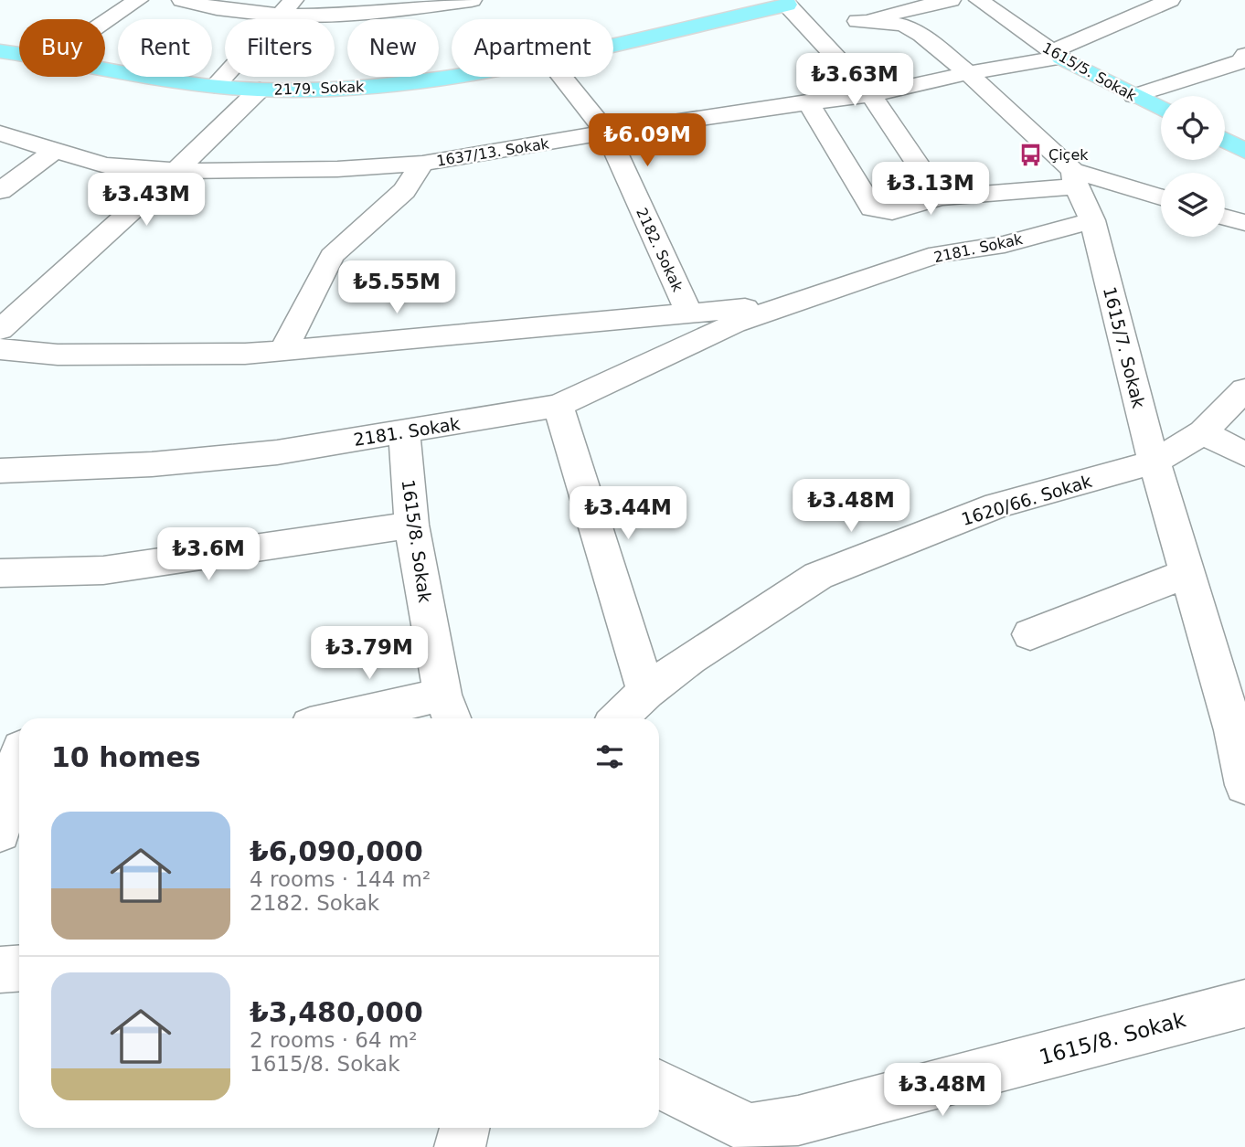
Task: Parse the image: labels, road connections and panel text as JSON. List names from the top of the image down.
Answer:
{
  "streets": {
    "main road": ["1615/5. Sokak", "2179. Sokak"],
    "street": [
      "1637/13. Sokak",
      "2181. Sokak",
      "2182. Sokak",
      "1615/7. Sokak",
      "1620/66. Sokak",
      "1615/8. Sokak"
    ]
  },
  "crossings": [
    ["1615/5. Sokak", "1637/13. Sokak"],
    ["1637/13. Sokak", "2182. Sokak"],
    ["1637/13. Sokak", "1615/7. Sokak"],
    ["2181. Sokak", "2182. Sokak"],
    ["2181. Sokak", "1615/7. Sokak"],
    ["2181. Sokak", "1615/8. Sokak"],
    ["1615/7. Sokak", "1620/66. Sokak"]
  ],
  "places": {
    "bus stop": ["Çiçek"]
  },
  "page": {
    "chip": [
      "Buy",
      "Rent",
      "Filters",
      "New",
      "Apartment"
    ],
    "price": [
      "₺3.63M",
      "₺6.09M",
      "₺3.13M",
      "₺3.43M",
      "₺5.55M",
      "₺3.48M",
      "₺3.44M",
      "₺3.6M",
      "₺3.79M",
      "₺3.48M"
    ],
    "heading": "10 homes",
    "list": [
      {
        "name": "₺6,090,000",
        "note": "4 rooms · 144 m² · 2182. Sokak"
      },
      {
        "name": "₺3,480,000",
        "note": "2 rooms · 64 m² · 1615/8. Sokak"
      }
    ]
  }
}
